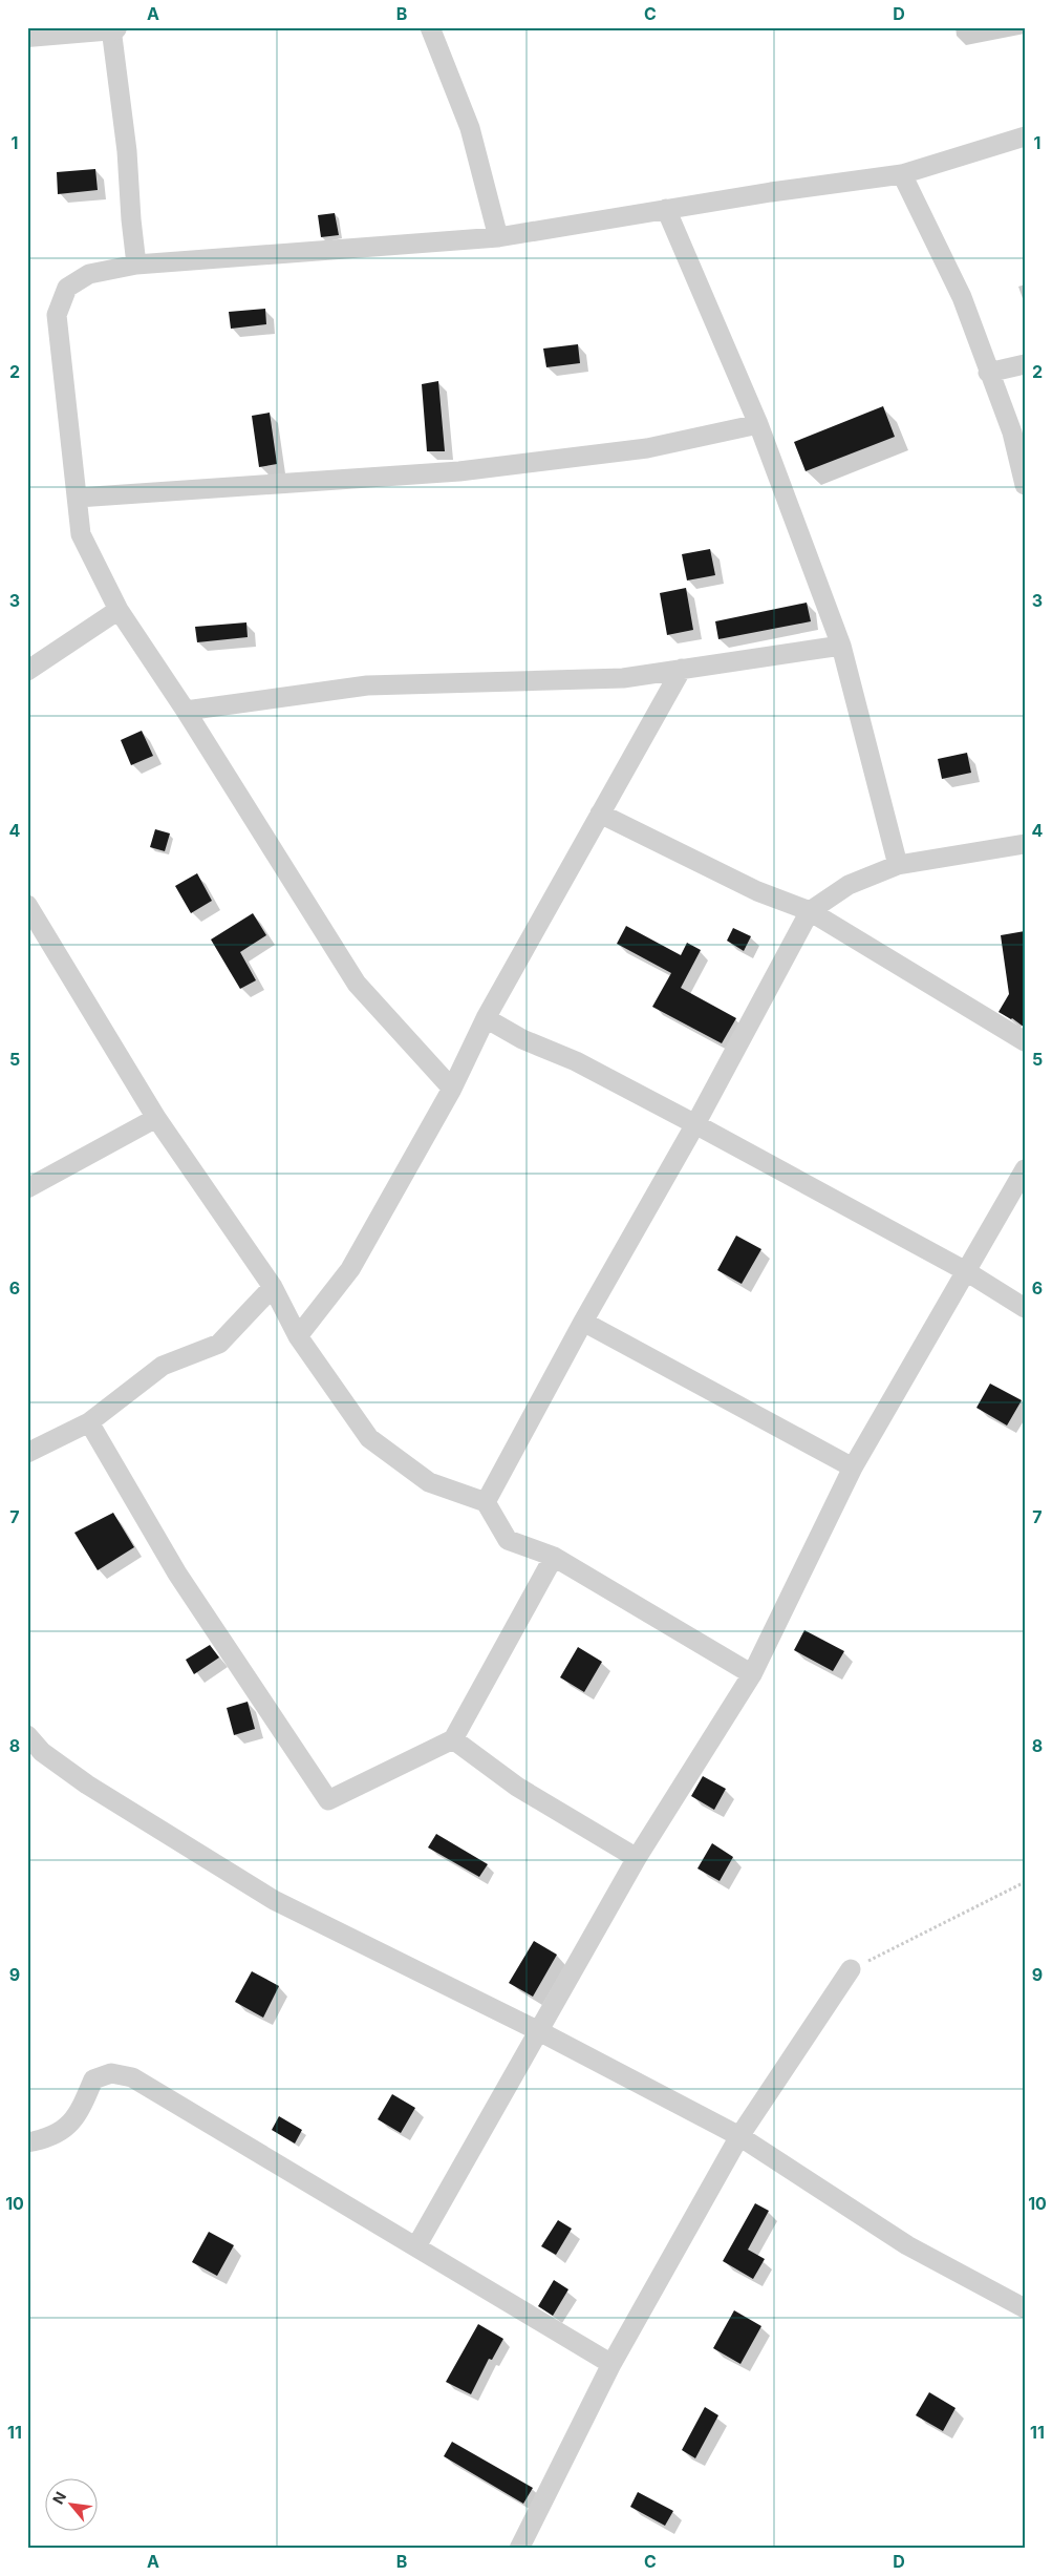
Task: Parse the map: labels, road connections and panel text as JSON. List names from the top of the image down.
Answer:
{
  "north": "top left",
  "grid": {
    "columns": [
      "A",
      "B",
      "C",
      "D"
    ],
    "rows": [
      "1",
      "2",
      "3",
      "4",
      "5",
      "6",
      "7",
      "8",
      "9",
      "10",
      "11"
    ]
  }
}
